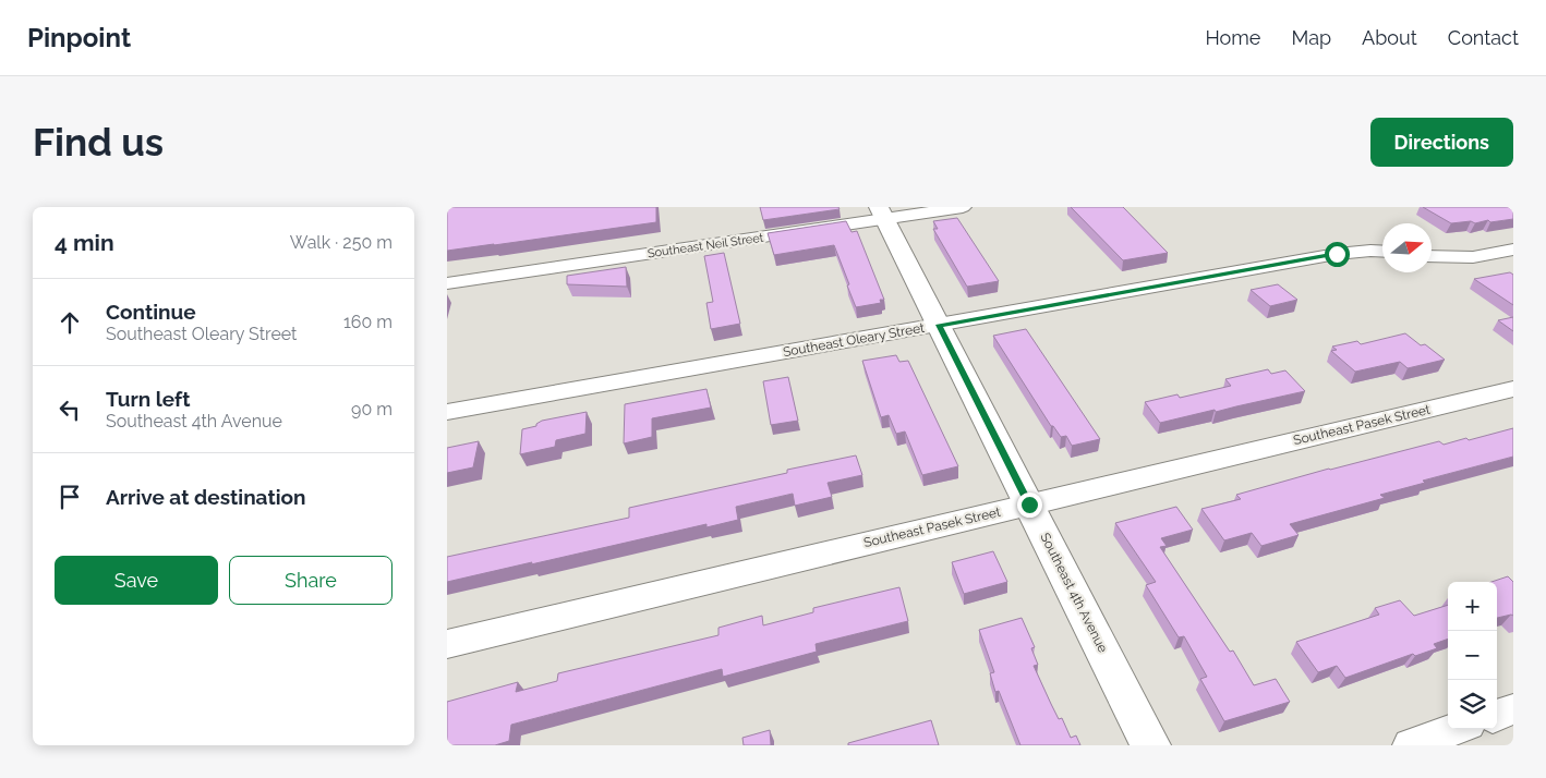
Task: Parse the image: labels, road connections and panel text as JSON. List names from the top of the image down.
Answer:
{
  "streets": {
    "street": [
      "Southeast Neil Street",
      "Southeast Oleary Street",
      "Southeast Pasek Street",
      "Southeast 4th Avenue"
    ]
  },
  "crossings": [
    ["Southeast Neil Street", "Southeast 4th Avenue"],
    ["Southeast Oleary Street", "Southeast 4th Avenue"],
    ["Southeast Pasek Street", "Southeast 4th Avenue"]
  ],
  "north": "right",
  "page": {
    "header": "Pinpoint",
    "nav": [
      "Home",
      "Map",
      "About",
      "Contact"
    ],
    "buttons": [
      "Directions",
      ["Save", "Share"]
    ],
    "title": "Find us",
    "heading": ["4 min", "Walk · 250 m"],
    "list": [
      ["Continue", "Southeast Oleary Street", "160 m"],
      ["Turn left", "Southeast 4th Avenue", "90 m"],
      "Arrive at destination"
    ],
    "map_buttons": ["+", "−"]
  }
}
